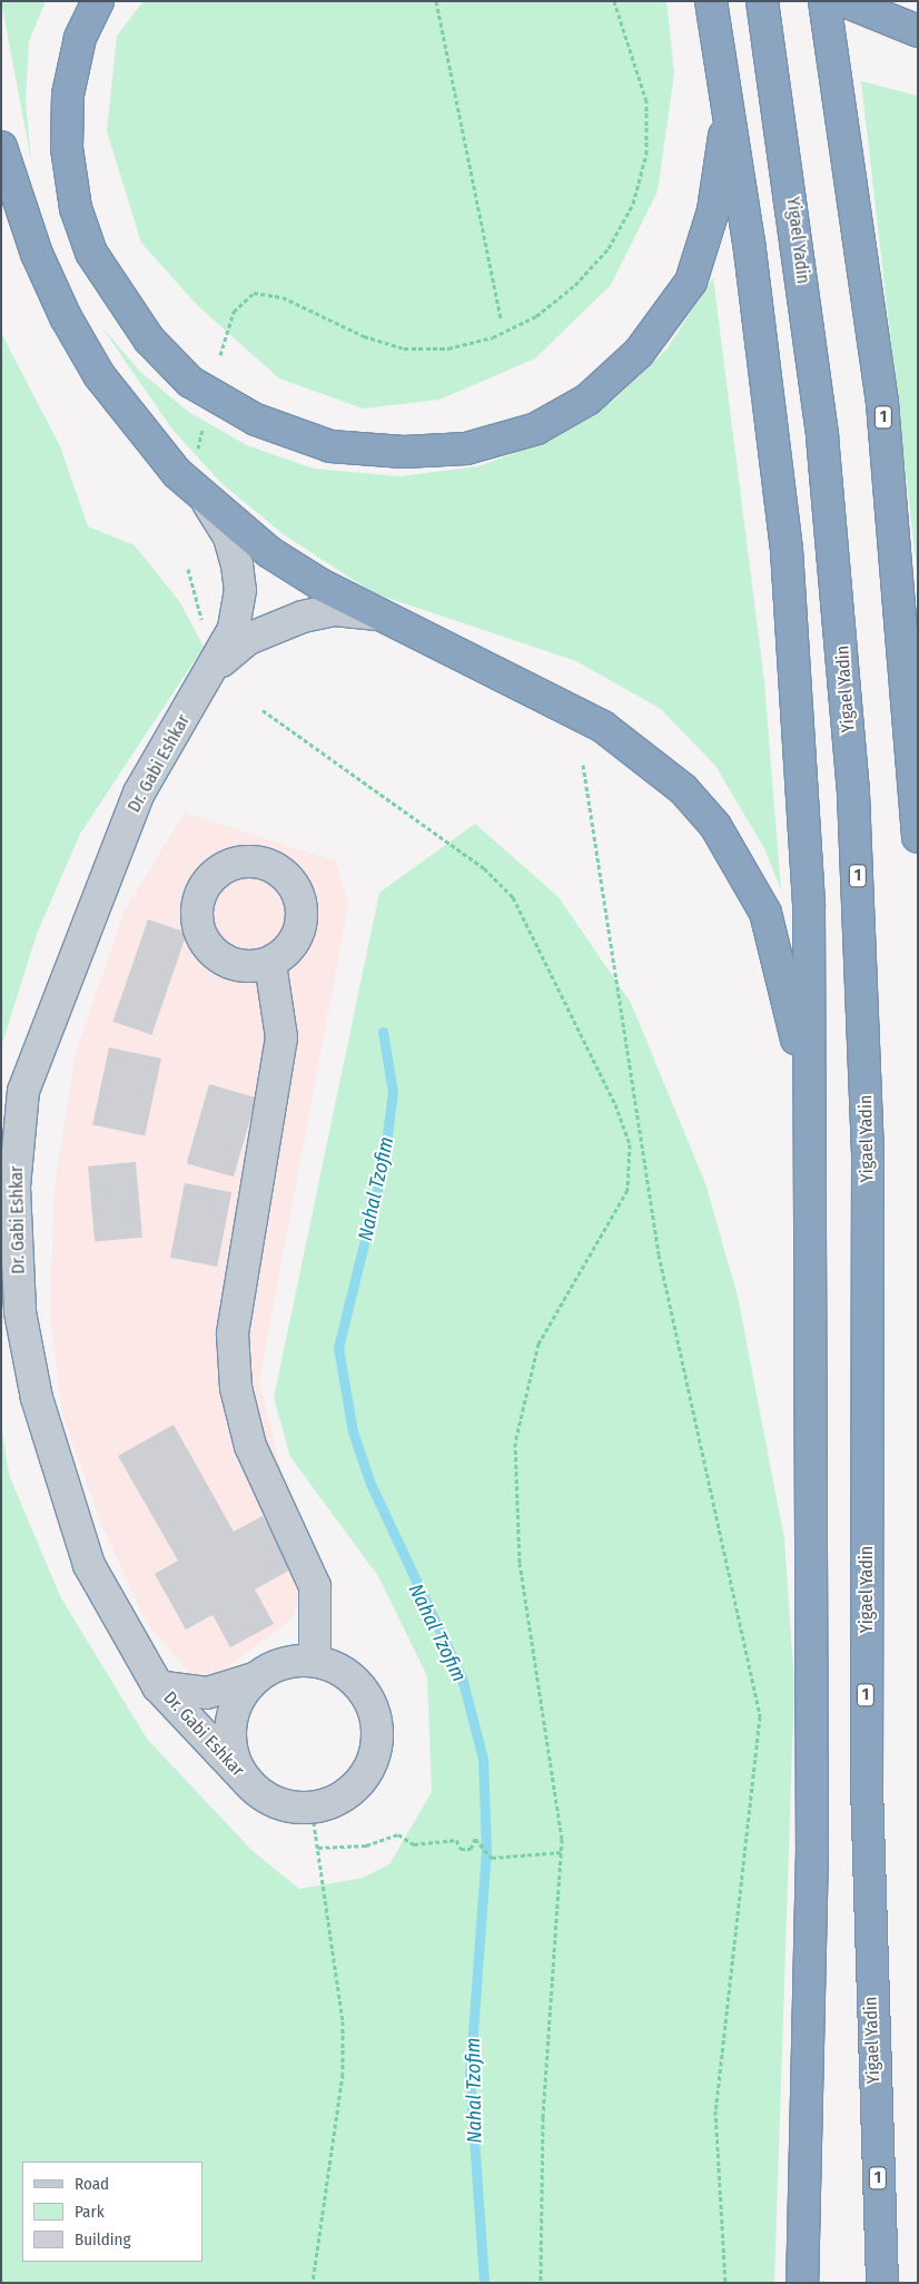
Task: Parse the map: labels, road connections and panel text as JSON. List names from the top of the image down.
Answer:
{
  "streets": {
    "highway": ["Yigael Yadin", "1"],
    "street": ["Dr. Gabi Eshkar"]
  },
  "water": ["Nahal Tzofim"],
  "legend": ["Road", "Park", "Building"]
}
